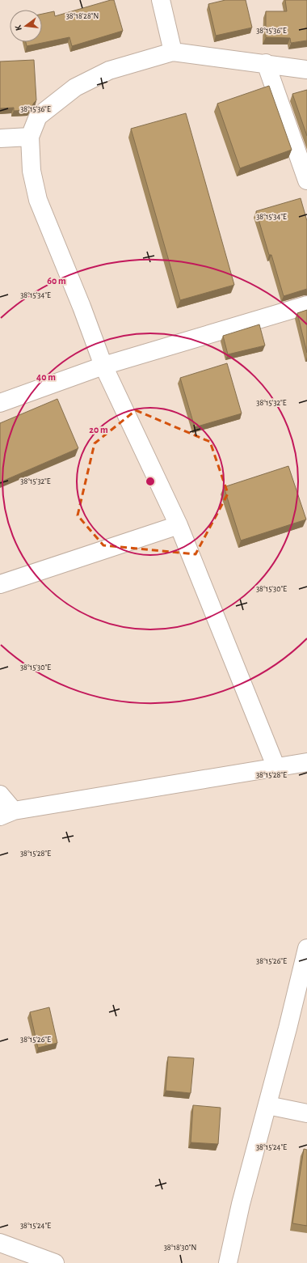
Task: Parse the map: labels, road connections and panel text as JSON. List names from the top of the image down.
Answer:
{
  "north": "left",
  "coordinates": [
    "38°18'28\"N",
    "38°15'36\"E",
    "38°15'34\"E",
    "38°15'32\"E",
    "38°15'30\"E",
    "38°15'28\"E",
    "38°15'26\"E",
    "38°15'24\"E",
    "38°18'30\"N"
  ],
  "rings": ["60 m", "40 m", "20 m"]
}
